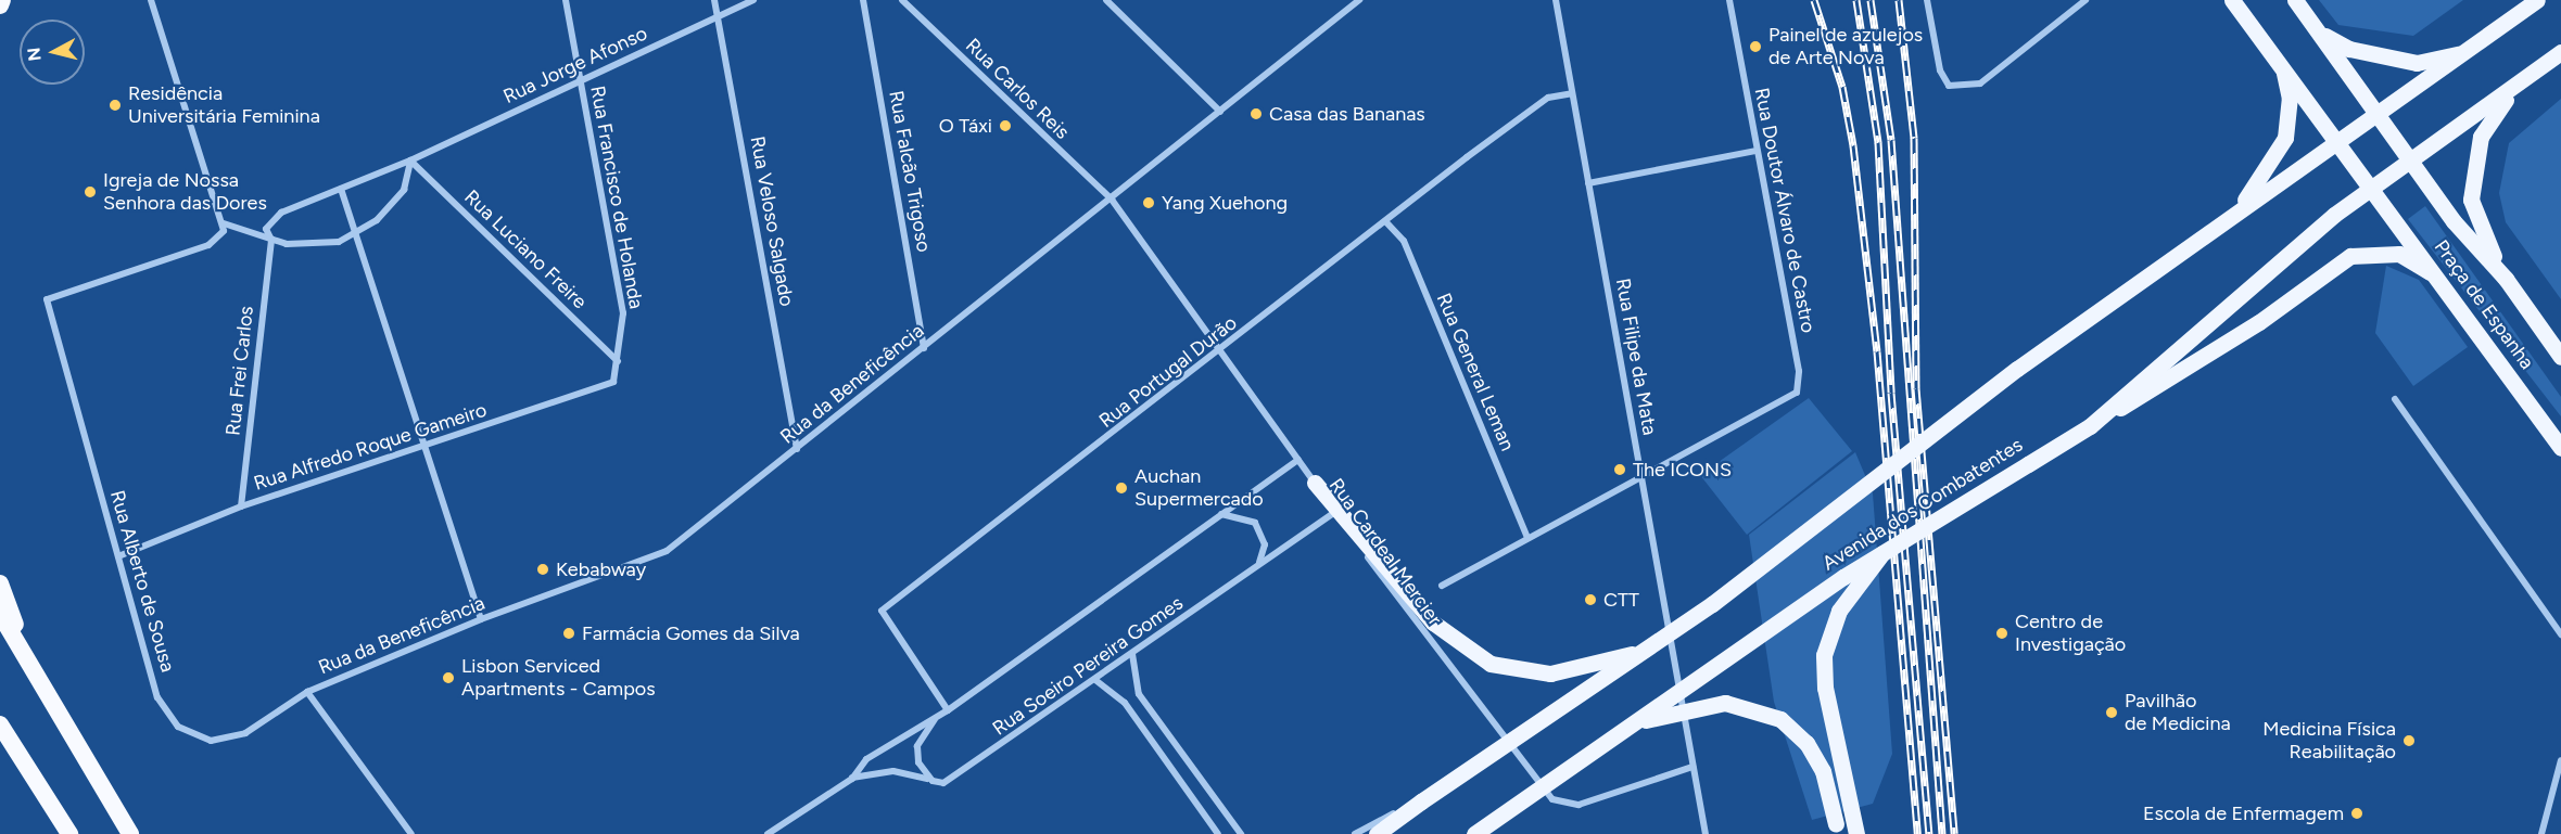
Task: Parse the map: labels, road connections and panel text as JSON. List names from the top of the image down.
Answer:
{
  "streets": {
    "main road": ["Praça de Espanha", "Avenida dos Combatentes"],
    "street": [
      "Rua Jorge Afonso",
      "Rua Carlos Reis",
      "Rua Falcão Trigoso",
      "Rua Francisco de Holanda",
      "Rua Doutor Álvaro de Castro",
      "Rua Veloso Salgado",
      "Rua Luciano Freire",
      "Rua Filipe da Mata",
      "Rua Frei Carlos",
      "Rua Portugal Durão",
      "Rua General Leman",
      "Rua da Beneficência",
      "Rua Alfredo Roque Gameiro",
      "Rua Cardeal Mercier",
      "Rua Alberto de Sousa",
      "Rua Soeiro Pereira Gomes"
    ]
  },
  "crossings": [
    ["Rua Jorge Afonso", "Rua Francisco de Holanda"],
    ["Rua Jorge Afonso", "Rua Veloso Salgado"],
    ["Rua Jorge Afonso", "Rua Luciano Freire"],
    ["Rua Jorge Afonso", "Rua Frei Carlos"],
    ["Rua Carlos Reis", "Rua da Beneficência"],
    ["Rua Carlos Reis", "Rua Cardeal Mercier"],
    ["Rua Falcão Trigoso", "Rua da Beneficência"],
    ["Rua Francisco de Holanda", "Rua Luciano Freire"],
    ["Rua Francisco de Holanda", "Rua Alfredo Roque Gameiro"],
    ["Rua Doutor Álvaro de Castro", "Rua Filipe da Mata"],
    ["Rua Veloso Salgado", "Rua da Beneficência"],
    ["Rua Luciano Freire", "Rua Alfredo Roque Gameiro"],
    ["Praça de Espanha", "Avenida dos Combatentes"],
    ["Rua Filipe da Mata", "Rua Portugal Durão"],
    ["Rua Filipe da Mata", "Rua Cardeal Mercier"],
    ["Rua Frei Carlos", "Rua Alfredo Roque Gameiro"],
    ["Rua Portugal Durão", "Rua General Leman"],
    ["Rua Portugal Durão", "Rua Cardeal Mercier"],
    ["Rua Portugal Durão", "Rua Soeiro Pereira Gomes"],
    ["Rua da Beneficência", "Rua Cardeal Mercier"],
    ["Rua da Beneficência", "Rua Alberto de Sousa"],
    ["Rua Alfredo Roque Gameiro", "Rua Alberto de Sousa"],
    ["Rua Cardeal Mercier", "Rua Soeiro Pereira Gomes"]
  ],
  "places": [
    "Painel de azulejos de Arte Nova",
    "Residência Universitária Feminina",
    "Casa das Bananas",
    "O Táxi",
    "Igreja de Nossa Senhora das Dores",
    "Yang Xuehong",
    "The ICONS",
    "Auchan Supermercado",
    "Kebabway",
    "CTT",
    "Farmácia Gomes da Silva",
    "Centro de Investigação",
    "Lisbon Serviced Apartments - Campos",
    "Pavilhão de Medicina",
    "Medicina Física Reabilitação",
    "Escola de Enfermagem"
  ],
  "north": "left"
}
